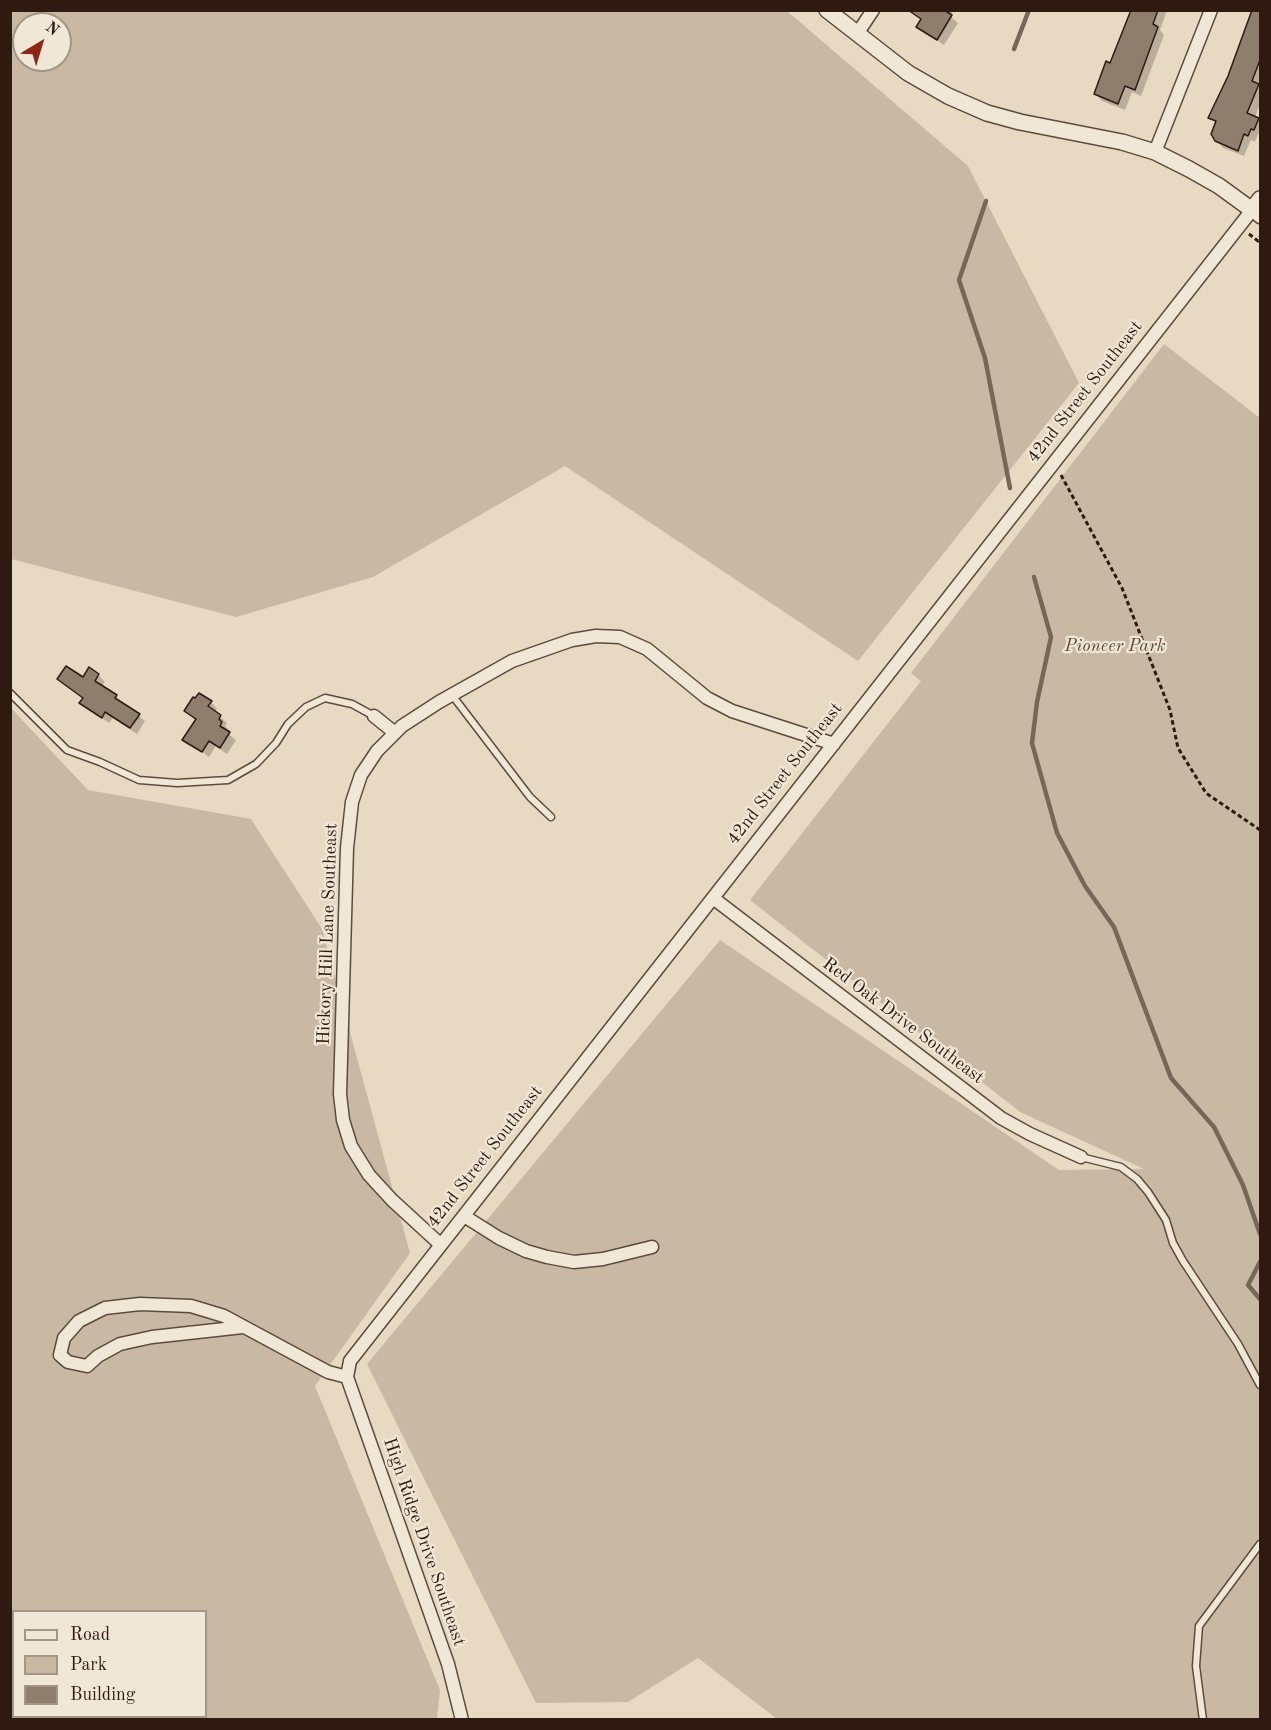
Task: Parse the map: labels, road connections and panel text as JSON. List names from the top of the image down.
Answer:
{
  "streets": {
    "street": [
      "42nd Street Southeast",
      "Hickory Hill Lane Southeast",
      "Red Oak Drive Southeast",
      "High Ridge Drive Southeast"
    ]
  },
  "crossings": [
    ["42nd Street Southeast", "Hickory Hill Lane Southeast"],
    ["42nd Street Southeast", "Red Oak Drive Southeast"],
    ["42nd Street Southeast", "High Ridge Drive Southeast"]
  ],
  "parks": ["Pioneer Park"],
  "legend": ["Road", "Park", "Building"],
  "north": "top right"
}
